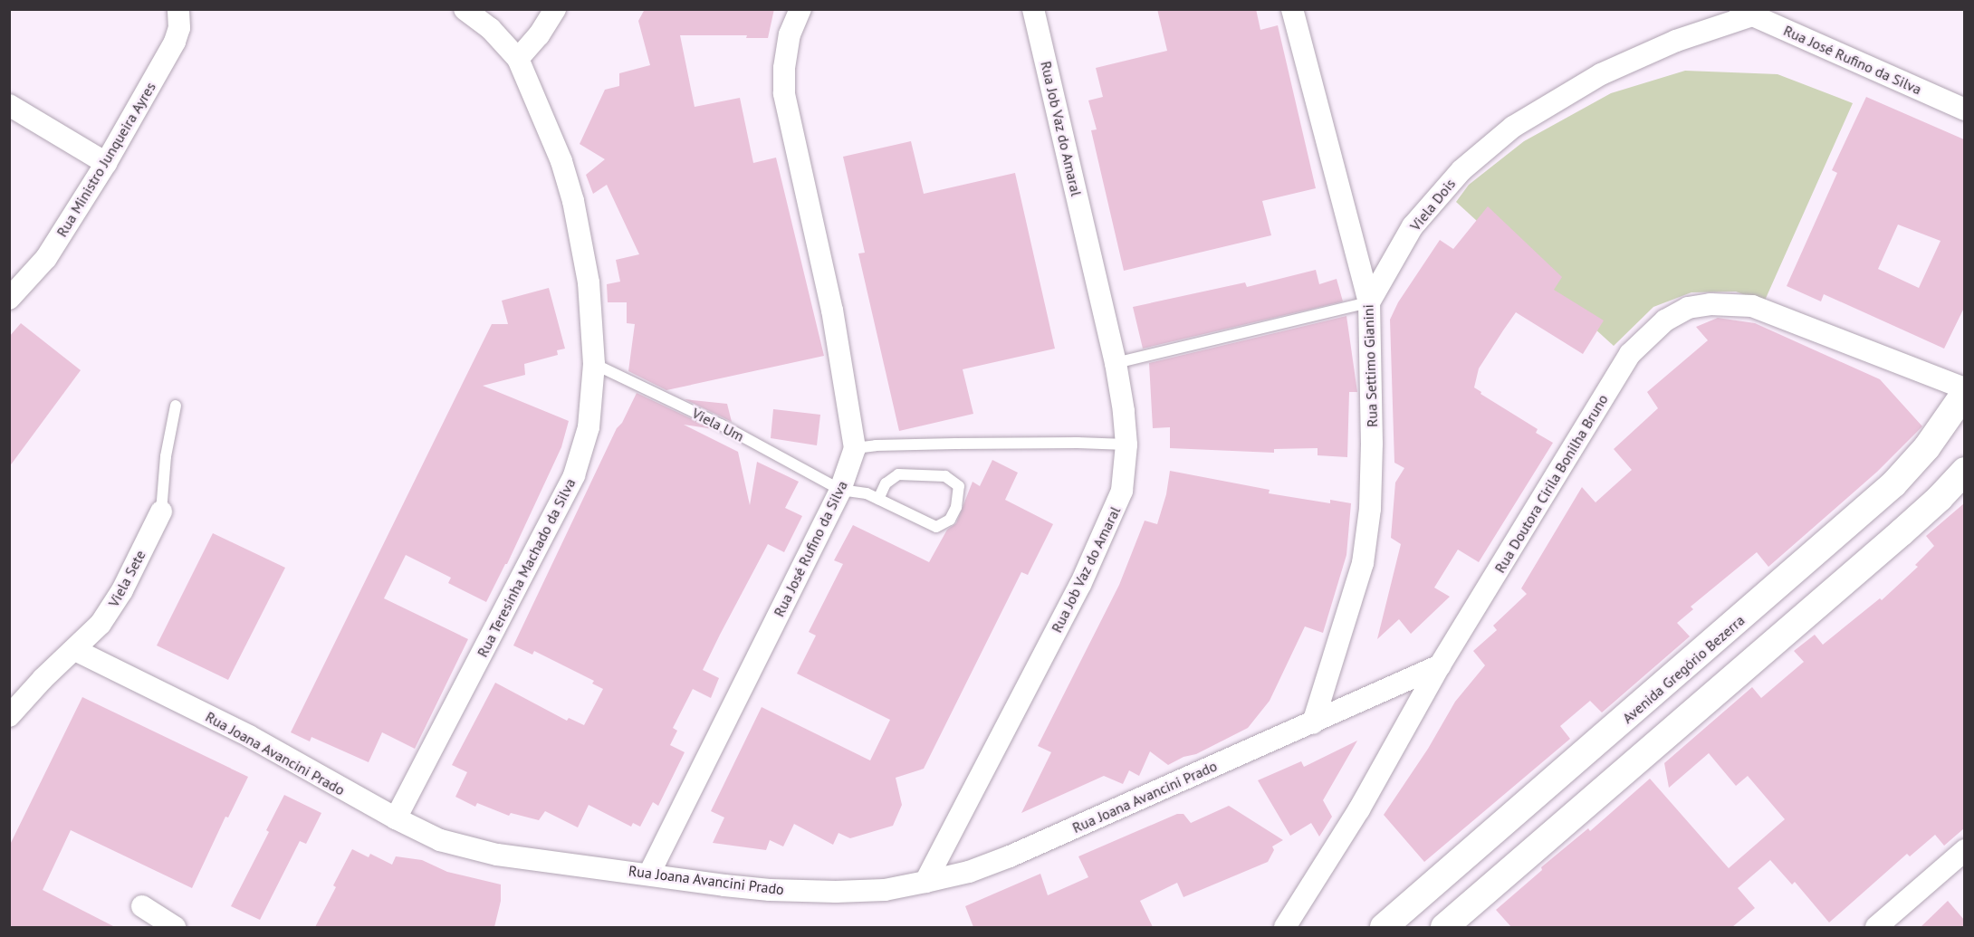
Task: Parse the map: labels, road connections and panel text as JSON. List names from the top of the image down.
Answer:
{
  "streets": {
    "street": [
      "Rua José Rufino da Silva",
      "Rua Job Vaz do Amaral",
      "Rua Ministro Junqueira Ayres",
      "Viela Dois",
      "Rua Settimo Gianini",
      "Rua Doutora Cirila Bonilha Bruno",
      "Rua Teresinha Machado da Silva",
      "Viela Sete",
      "Avenida Gregório Bezerra",
      "Rua Joana Avancini Prado"
    ],
    "lane": ["Viela Um"]
  },
  "crossings": [
    ["Rua José Rufino da Silva", "Viela Dois"],
    ["Rua José Rufino da Silva", "Viela Um"],
    ["Rua José Rufino da Silva", "Rua Joana Avancini Prado"],
    ["Rua Job Vaz do Amaral", "Rua Joana Avancini Prado"],
    ["Viela Dois", "Rua Settimo Gianini"],
    ["Rua Settimo Gianini", "Rua Joana Avancini Prado"],
    ["Viela Um", "Rua Teresinha Machado da Silva"],
    ["Rua Doutora Cirila Bonilha Bruno", "Rua Joana Avancini Prado"],
    ["Rua Teresinha Machado da Silva", "Rua Joana Avancini Prado"],
    ["Viela Sete", "Rua Joana Avancini Prado"]
  ]
}
